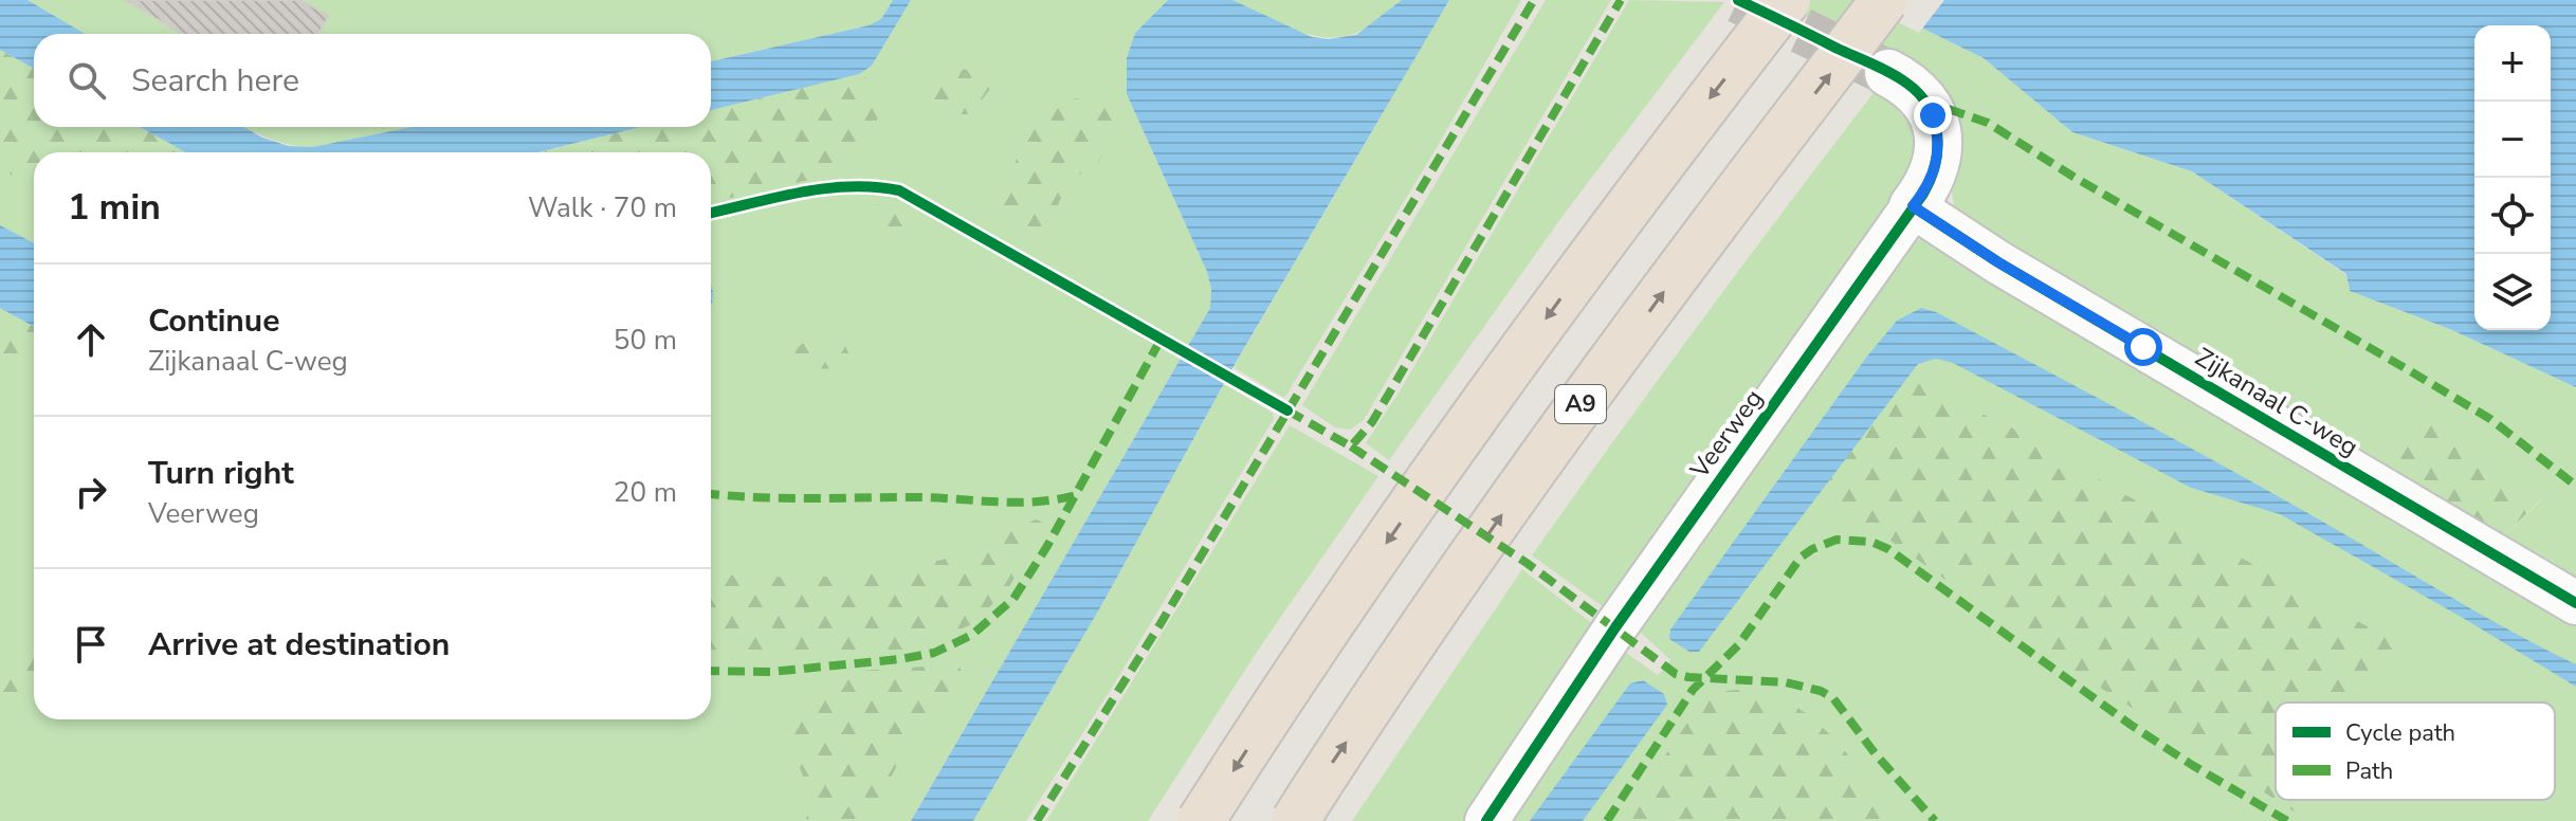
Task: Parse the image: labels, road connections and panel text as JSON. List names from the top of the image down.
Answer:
{
  "streets": {
    "highway": ["A9"],
    "street": ["Zijkanaal C-weg", "Veerweg"]
  },
  "crossings": [
    ["Zijkanaal C-weg", "Veerweg"]
  ],
  "legend": ["Cycle path", "Path"],
  "page": {
    "map_buttons": ["+", "−"],
    "search": "Search here",
    "heading": ["1 min", "Walk · 70 m"],
    "list": [
      ["Continue", "Zijkanaal C-weg", "50 m"],
      ["Turn right", "Veerweg", "20 m"],
      "Arrive at destination"
    ]
  }
}
